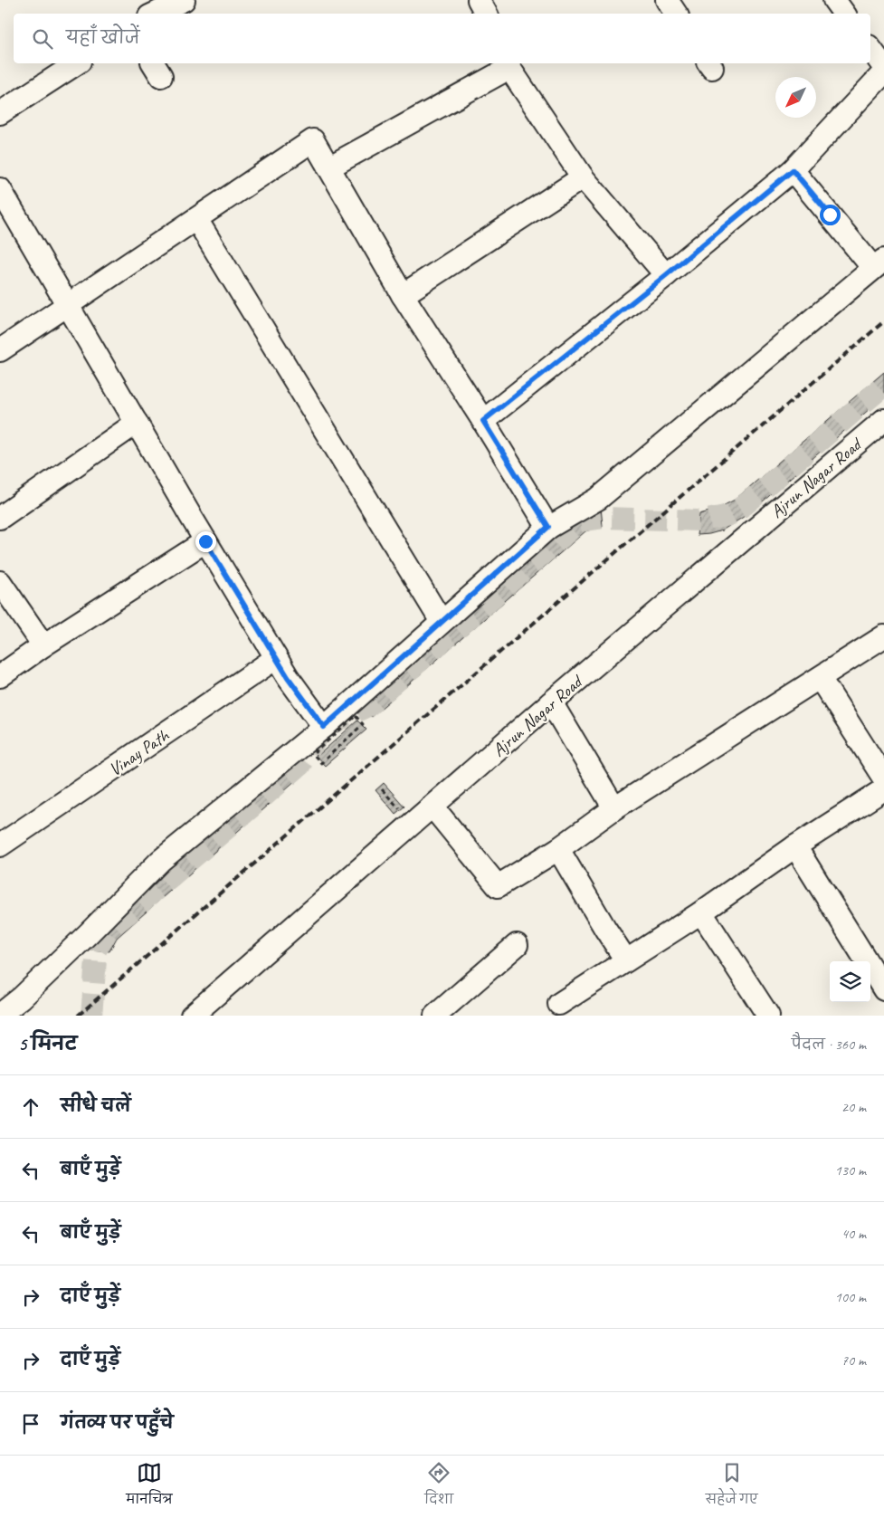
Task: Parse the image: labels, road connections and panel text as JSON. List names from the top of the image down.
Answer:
{
  "streets": {
    "street": ["Ajrun Nagar Road", "Vinay Path"]
  },
  "north": "bottom left",
  "page": {
    "search": "यहाँ खोजें",
    "heading": ["5 मिनट", "पैदल · 360 m"],
    "list": [
      ["सीधे चलें", "20 m"],
      ["बाएँ मुड़ें", "130 m"],
      ["बाएँ मुड़ें", "40 m"],
      ["दाएँ मुड़ें", "100 m"],
      ["दाएँ मुड़ें", "70 m"],
      "गंतव्य पर पहुँचे"
    ],
    "nav": ["मानचित्र", "दिशा", "सहेजे गए"]
  }
}
